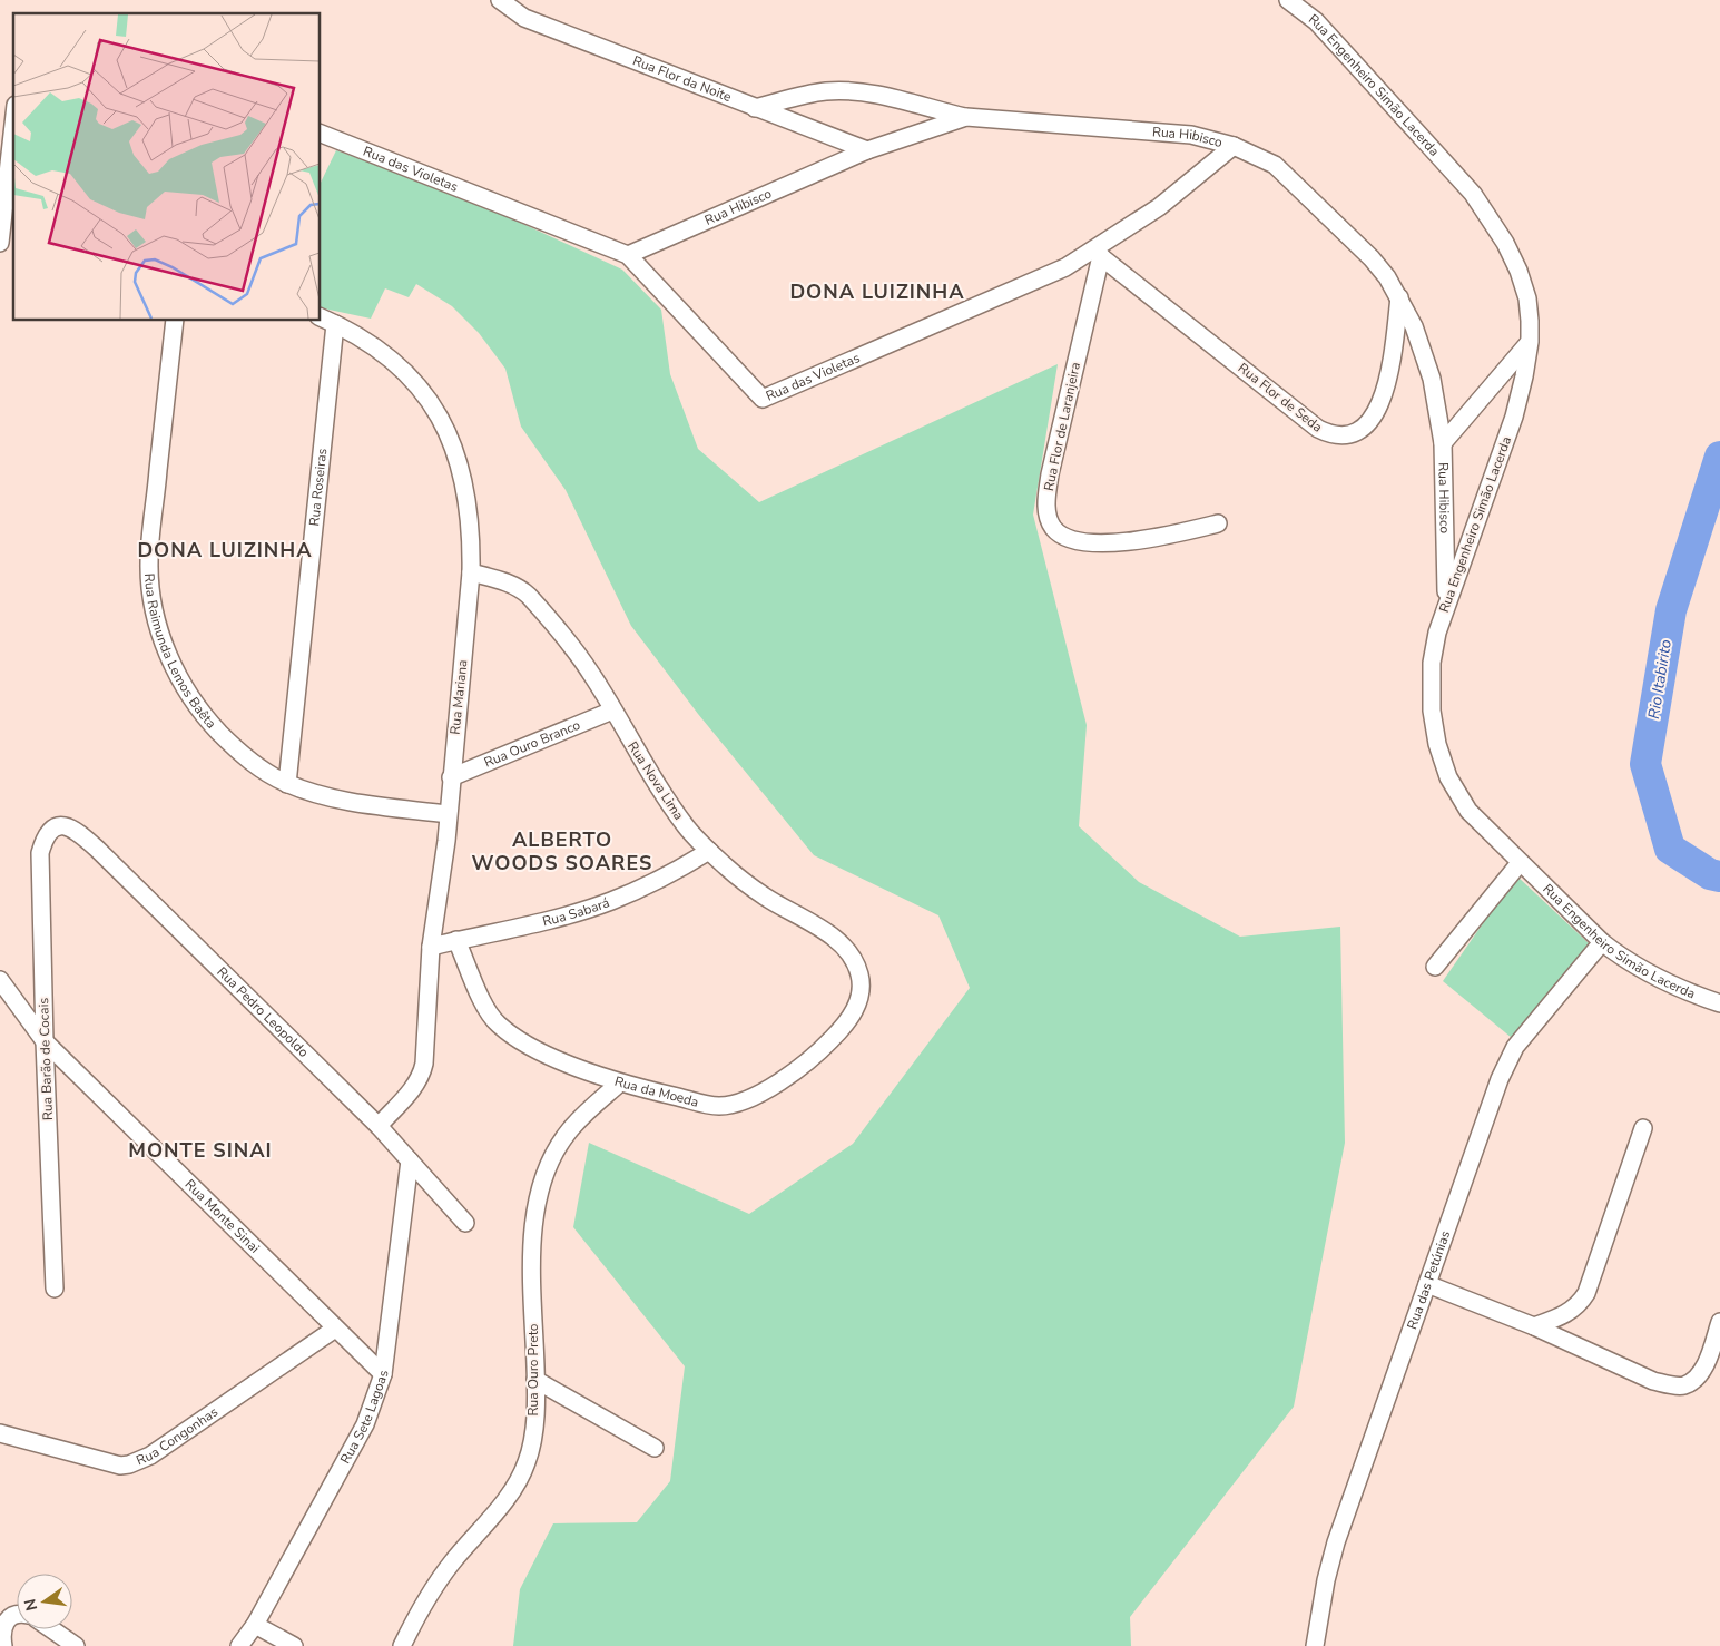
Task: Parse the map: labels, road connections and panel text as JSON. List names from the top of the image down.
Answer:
{
  "streets": {
    "street": [
      "Rua Flor da Noite",
      "Rua Engenheiro Simão Lacerda",
      "Rua Hibisco",
      "Rua das Violetas",
      "Rua Flor de Seda",
      "Rua Flor de Laranjeira",
      "Rua Roseiras",
      "Rua Raimunda Lemos Baêta",
      "Rua Mariana",
      "Rua Ouro Branco",
      "Rua Nova Lima",
      "Rua Sabará",
      "Rua Pedro Leopoldo",
      "Rua Barão de Cocais",
      "Rua da Moeda",
      "Rua Monte Sinai",
      "Rua das Petúnias",
      "Rua Ouro Preto",
      "Rua Sete Lagoas",
      "Rua Congonhas"
    ]
  },
  "crossings": [
    ["Rua Flor da Noite", "Rua Hibisco"],
    ["Rua Engenheiro Simão Lacerda", "Rua Hibisco"],
    ["Rua Engenheiro Simão Lacerda", "Rua das Petúnias"],
    ["Rua Hibisco", "Rua das Violetas"],
    ["Rua Hibisco", "Rua Flor de Seda"],
    ["Rua das Violetas", "Rua Flor de Seda"],
    ["Rua das Violetas", "Rua Flor de Laranjeira"],
    ["Rua Flor de Seda", "Rua Flor de Laranjeira"],
    ["Rua Roseiras", "Rua Raimunda Lemos Baêta"],
    ["Rua Roseiras", "Rua Mariana"],
    ["Rua Raimunda Lemos Baêta", "Rua Mariana"],
    ["Rua Mariana", "Rua Ouro Branco"],
    ["Rua Mariana", "Rua Nova Lima"],
    ["Rua Mariana", "Rua Sabará"],
    ["Rua Mariana", "Rua Pedro Leopoldo"],
    ["Rua Ouro Branco", "Rua Nova Lima"],
    ["Rua Nova Lima", "Rua Sabará"],
    ["Rua Nova Lima", "Rua da Moeda"],
    ["Rua Sabará", "Rua da Moeda"],
    ["Rua Pedro Leopoldo", "Rua Barão de Cocais"],
    ["Rua Pedro Leopoldo", "Rua Sete Lagoas"],
    ["Rua Barão de Cocais", "Rua Monte Sinai"],
    ["Rua da Moeda", "Rua Ouro Preto"],
    ["Rua Monte Sinai", "Rua Sete Lagoas"],
    ["Rua Monte Sinai", "Rua Congonhas"]
  ],
  "districts": [
    "DONA LUIZINHA",
    "DONA LUIZINHA",
    "ALBERTO WOODS SOARES",
    "MONTE SINAI"
  ],
  "water": ["Rio Itabirito"],
  "north": "left"
}
